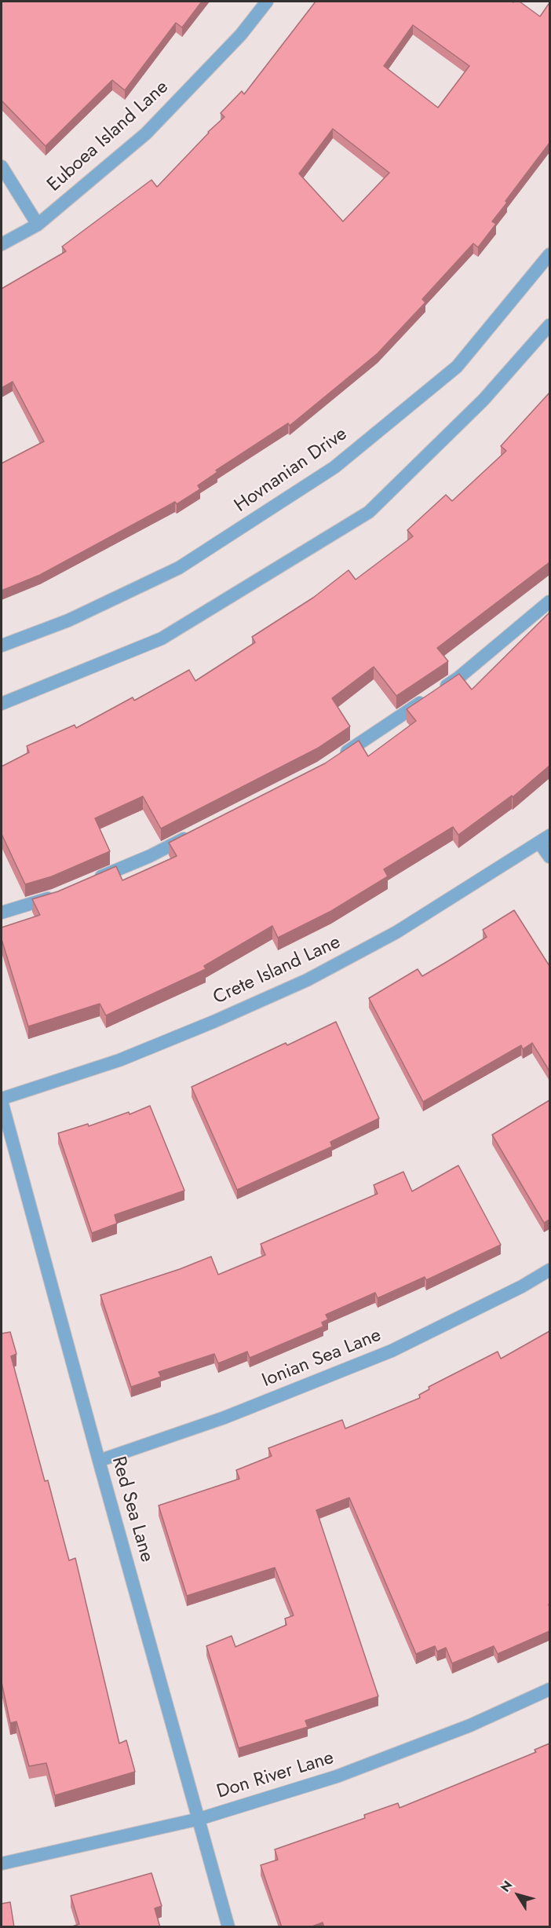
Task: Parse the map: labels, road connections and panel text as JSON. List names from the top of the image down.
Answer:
{
  "streets": {
    "street": [
      "Euboea Island Lane",
      "Hovnanian Drive",
      "Crete Island Lane",
      "Ionian Sea Lane",
      "Red Sea Lane",
      "Don River Lane"
    ]
  },
  "crossings": [
    ["Crete Island Lane", "Red Sea Lane"],
    ["Ionian Sea Lane", "Red Sea Lane"],
    ["Red Sea Lane", "Don River Lane"]
  ],
  "north": "top left"
}
